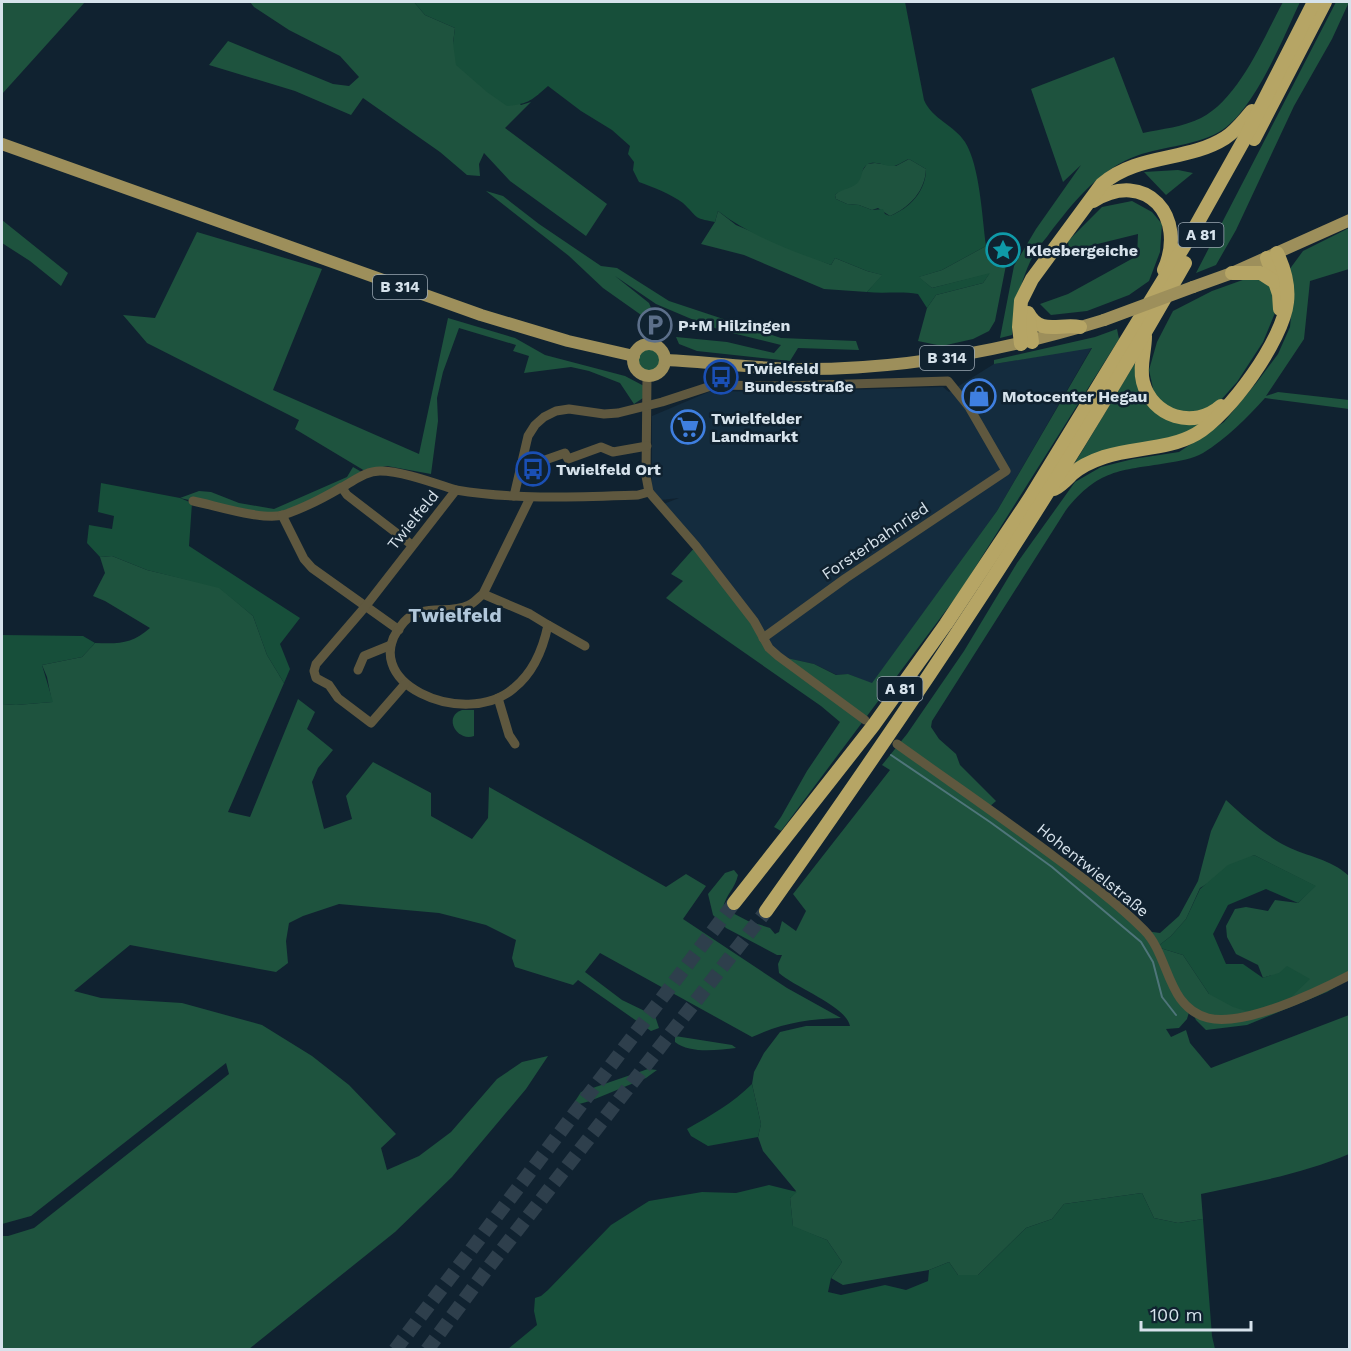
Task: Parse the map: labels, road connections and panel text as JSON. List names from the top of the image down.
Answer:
{
  "streets": {
    "highway": ["A 81"],
    "main road": ["B 314"],
    "street": ["Twielfeld", "Forsterbahnried", "Hohentwielstraße"]
  },
  "districts": ["Twielfeld"],
  "places": {
    "place": ["Kleebergeiche"],
    "parking": ["P+M Hilzingen"],
    "bus stop": ["Twielfeld Bundesstraße", "Twielfeld Ort"],
    "shop": ["Motocenter Hegau"],
    "supermarket": ["Twielfelder Landmarkt"]
  },
  "scale_bar": "100 m"
}
